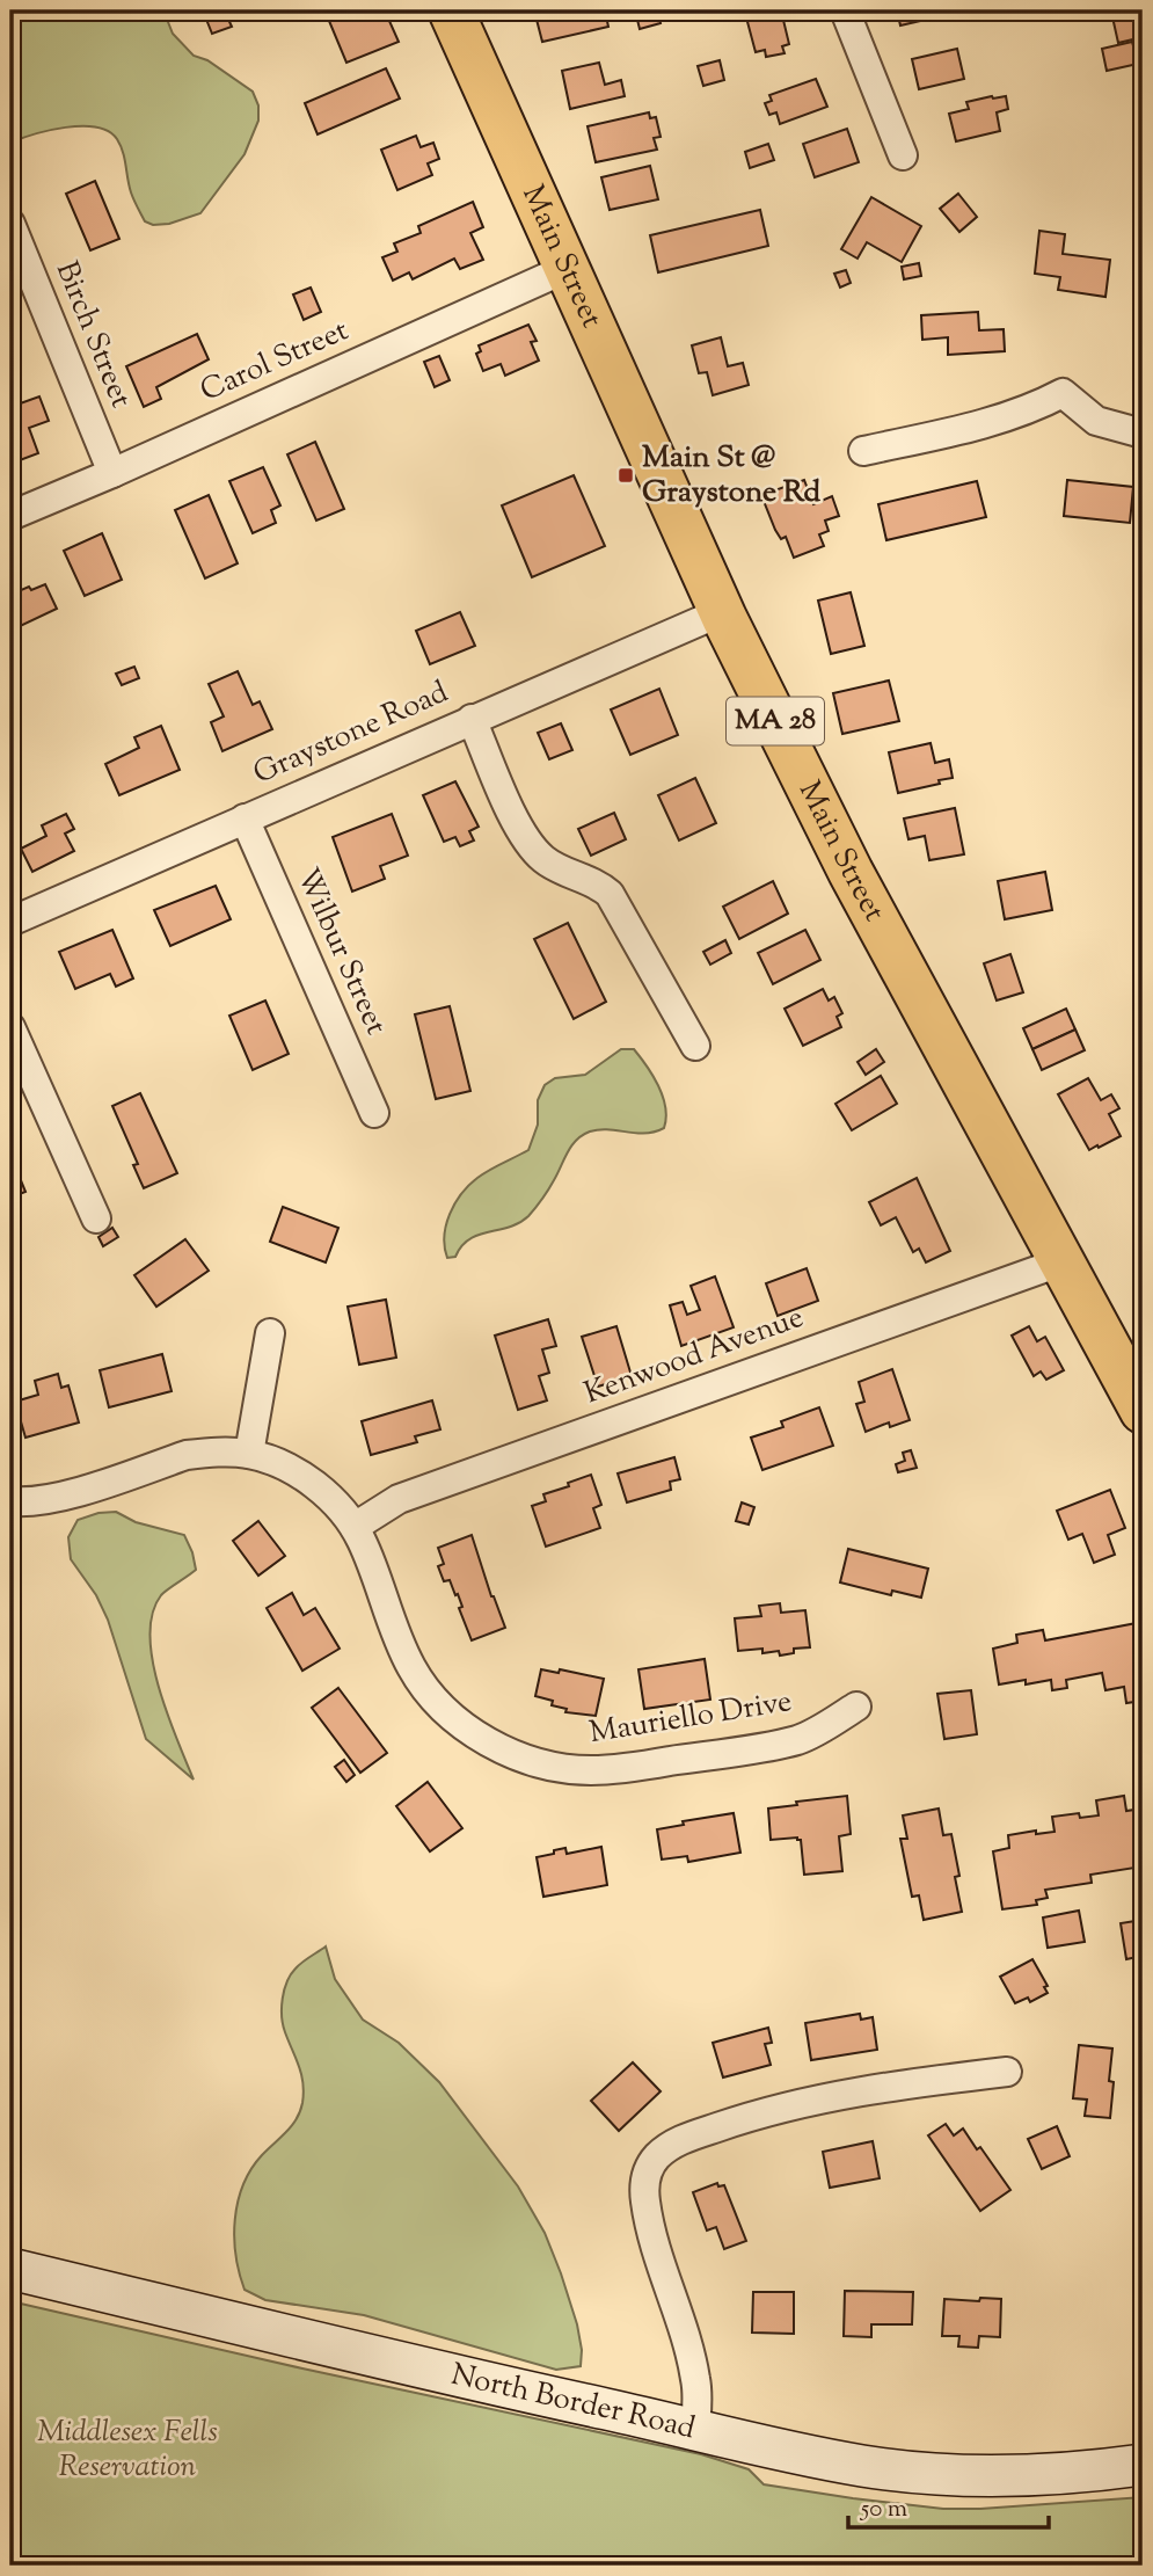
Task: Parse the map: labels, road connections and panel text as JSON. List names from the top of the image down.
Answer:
{
  "streets": {
    "main road": ["Main Street", "MA 28", "North Border Road"],
    "street": [
      "Birch Street",
      "Carol Street",
      "Graystone Road",
      "Wilbur Street",
      "Kenwood Avenue",
      "Mauriello Drive"
    ]
  },
  "crossings": [
    ["Main Street", "Carol Street"],
    ["Main Street", "Graystone Road"],
    ["Main Street", "Kenwood Avenue"],
    ["Birch Street", "Carol Street"],
    ["Graystone Road", "Wilbur Street"],
    ["Kenwood Avenue", "Mauriello Drive"]
  ],
  "parks": ["Middlesex Fells Reservation"],
  "places": {
    "transit": ["Main St @ Graystone Rd"]
  },
  "scale_bar": "50 m"
}
